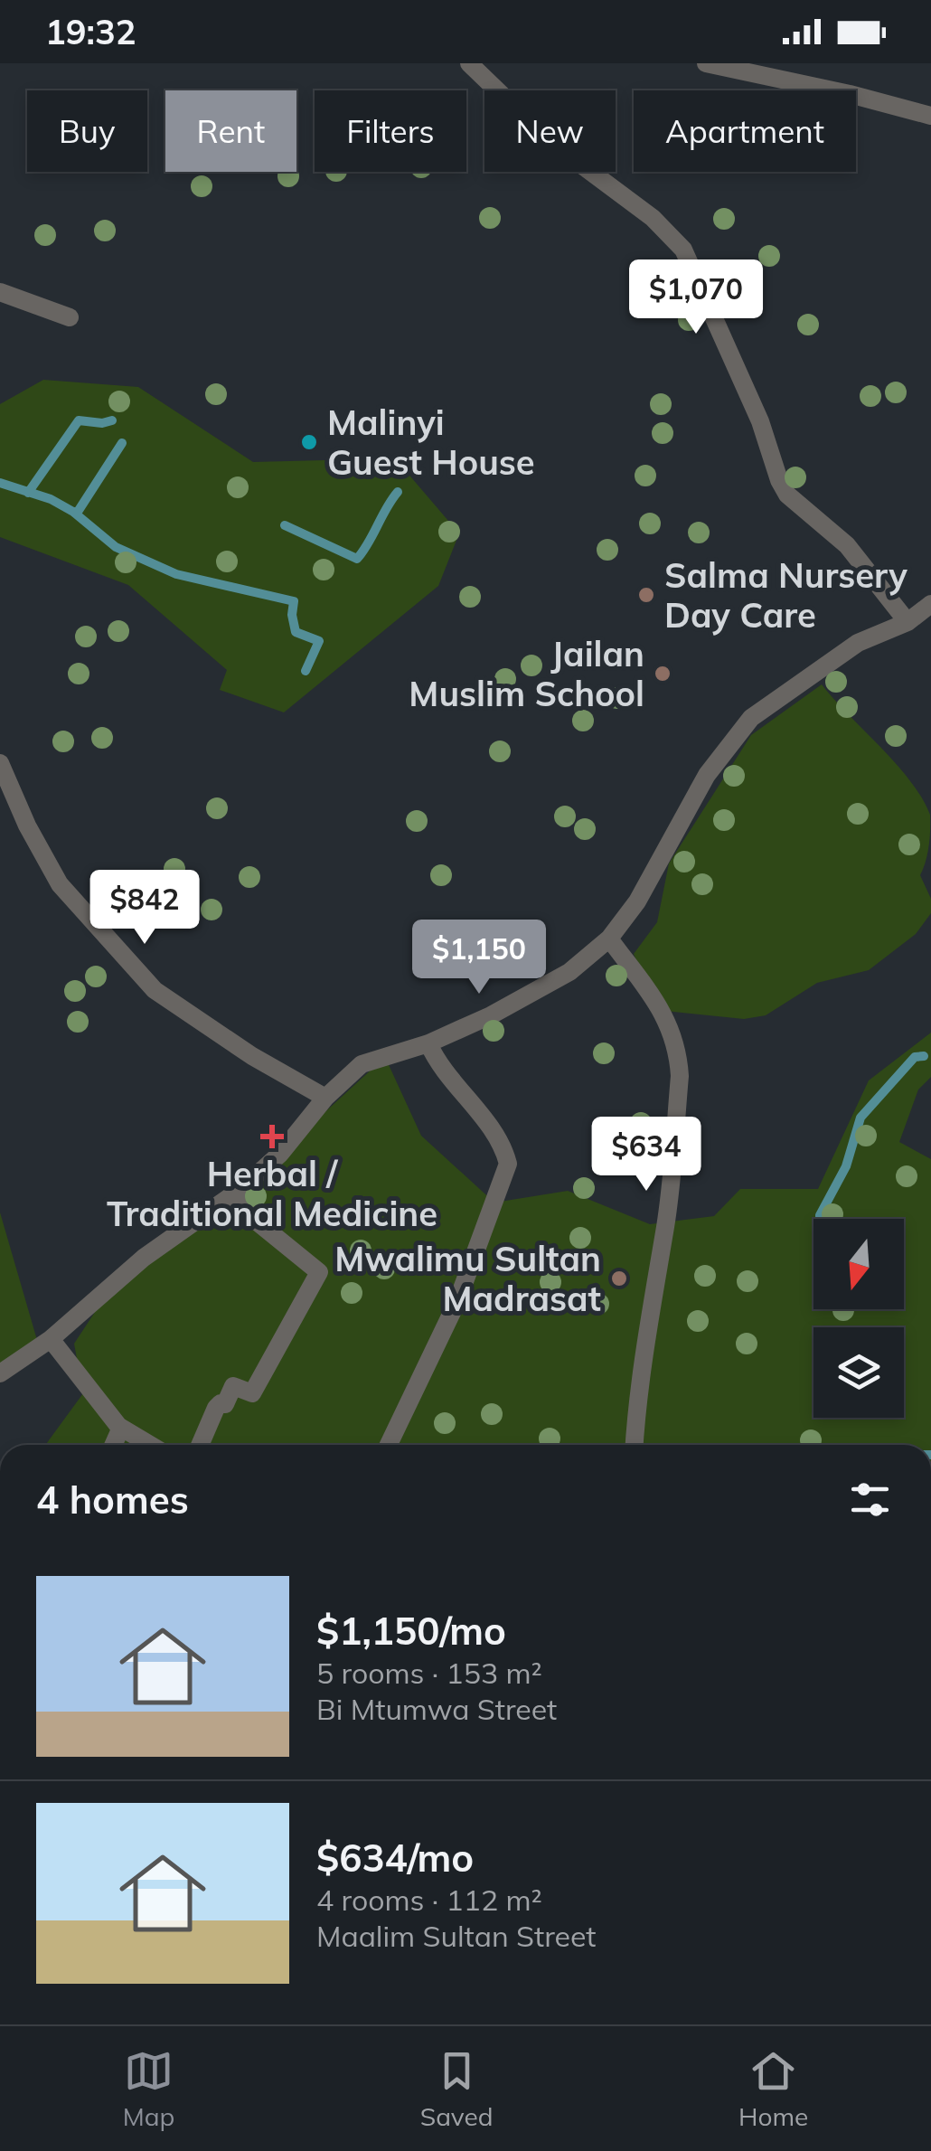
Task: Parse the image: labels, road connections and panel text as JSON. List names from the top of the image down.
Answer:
{
  "places": {
    "other": [
      "Malinyi Guest House",
      "Salma Nursery Day Care",
      "Jailan Muslim School",
      "Mwalimu Sultan Madrasat"
    ],
    "health": ["Herbal / Traditional Medicine"]
  },
  "north": "bottom",
  "page": {
    "status": "19:32",
    "chip": [
      "Buy",
      "Rent",
      "Filters",
      "New",
      "Apartment"
    ],
    "price": [
      "$1,070",
      "$842",
      "$1,150",
      "$634"
    ],
    "heading": "4 homes",
    "list": [
      {
        "name": "$1,150/mo",
        "note": "5 rooms · 153 m² · Bi Mtumwa Street"
      },
      {
        "name": "$634/mo",
        "note": "4 rooms · 112 m² · Maalim Sultan Street"
      }
    ],
    "tabs": ["Map", "Saved", "Home"]
  }
}
